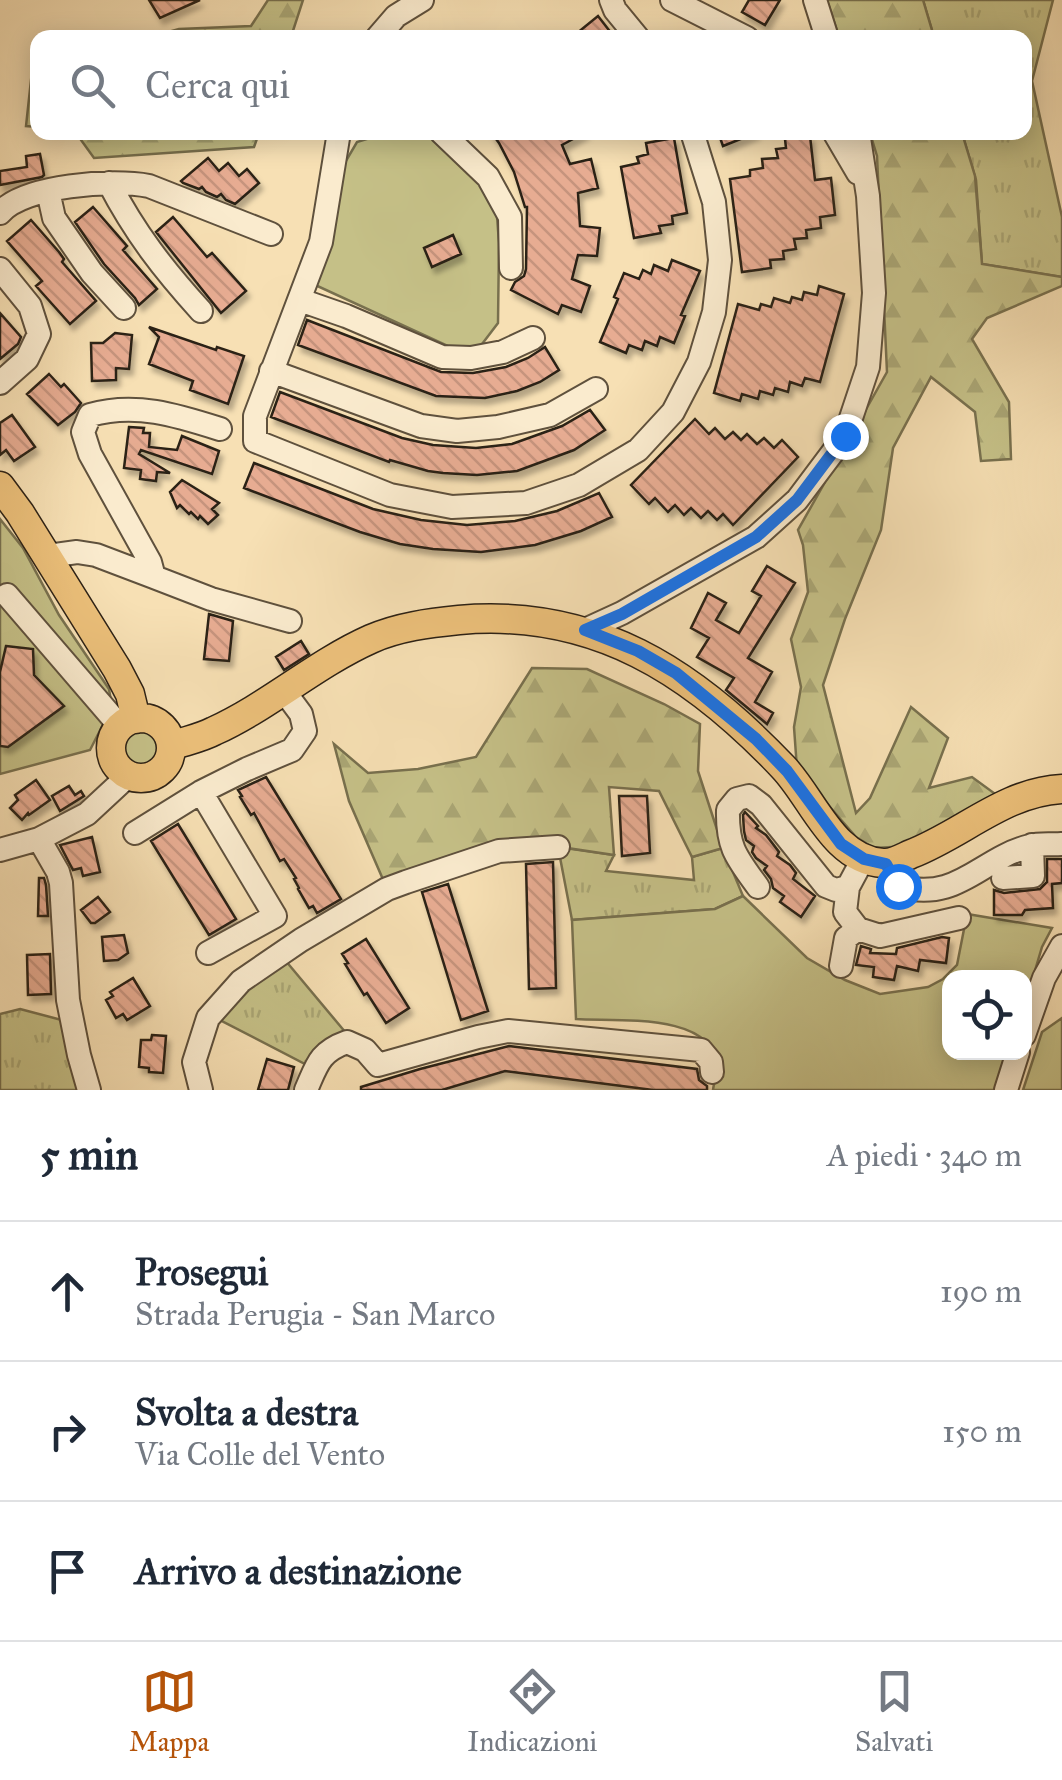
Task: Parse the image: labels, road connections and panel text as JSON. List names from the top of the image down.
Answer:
{
  "page": {
    "search": "Cerca qui",
    "heading": ["5 min", "A piedi · 340 m"],
    "list": [
      ["Prosegui", "Strada Perugia - San Marco", "190 m"],
      ["Svolta a destra", "Via Colle del Vento", "150 m"],
      "Arrivo a destinazione"
    ],
    "nav": ["Mappa", "Indicazioni", "Salvati"]
  }
}
